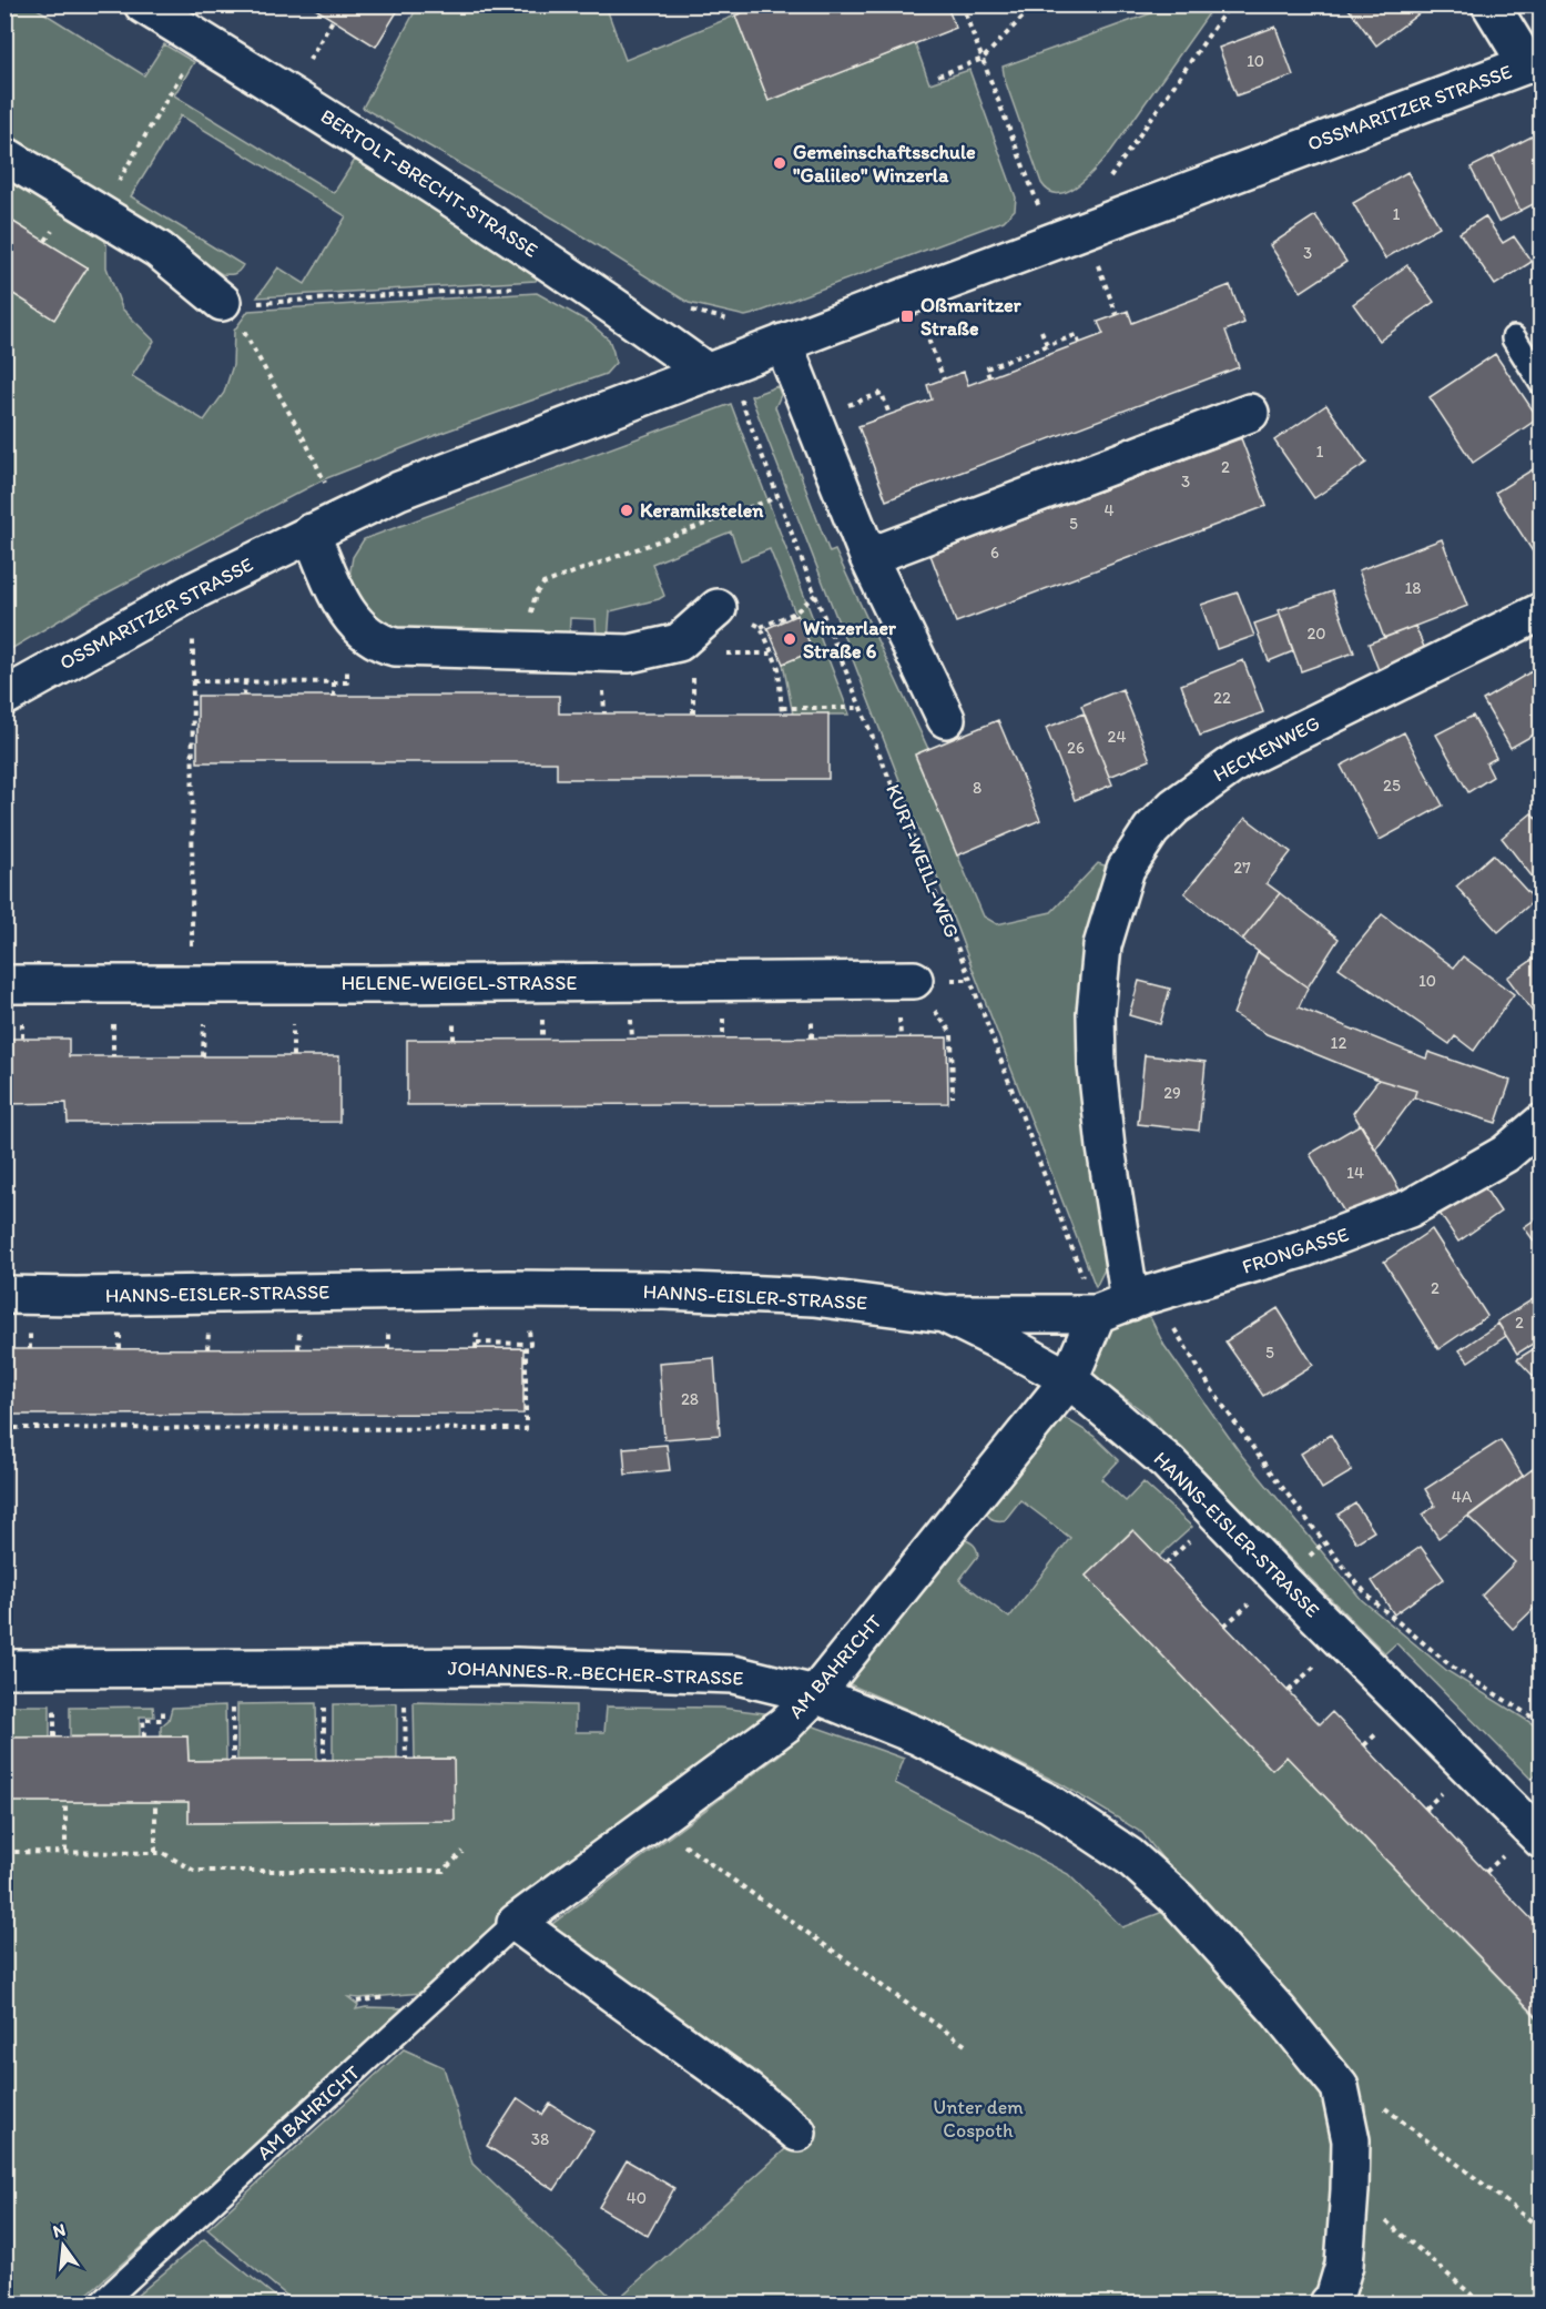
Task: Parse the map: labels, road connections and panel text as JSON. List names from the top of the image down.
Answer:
{
  "streets": {
    "street": [
      "OSSMARITZER STRASSE",
      "BERTOLT-BRECHT-STRASSE",
      "HECKENWEG",
      "HELENE-WEIGEL-STRASSE",
      "FRONGASSE",
      "HANNS-EISLER-STRASSE",
      "AM BAHRICHT",
      "JOHANNES-R.-BECHER-STRASSE"
    ],
    "path": ["KURT-WEILL-WEG"]
  },
  "crossings": [
    ["OSSMARITZER STRASSE", "BERTOLT-BRECHT-STRASSE"],
    ["HECKENWEG", "FRONGASSE"],
    ["KURT-WEILL-WEG", "FRONGASSE"],
    ["HANNS-EISLER-STRASSE", "AM BAHRICHT"],
    ["AM BAHRICHT", "JOHANNES-R.-BECHER-STRASSE"]
  ],
  "parks": ["Unter dem Cospoth"],
  "places": {
    "other": ["Gemeinschaftsschule \"Galileo\" Winzerla", "Keramikstelen", "Winzerlaer Straße 6"],
    "transit": ["Oßmaritzer Straße"]
  },
  "house_numbers": [
    "10",
    "1",
    "3",
    "1",
    "2",
    "3",
    "4",
    "5",
    "6",
    "18",
    "20",
    "22",
    "24",
    "26",
    "25",
    "8",
    "27",
    "10",
    "12",
    "29",
    "14",
    "2",
    "2",
    "5",
    "28",
    "4A",
    "38",
    "40"
  ],
  "north": "top"
}
